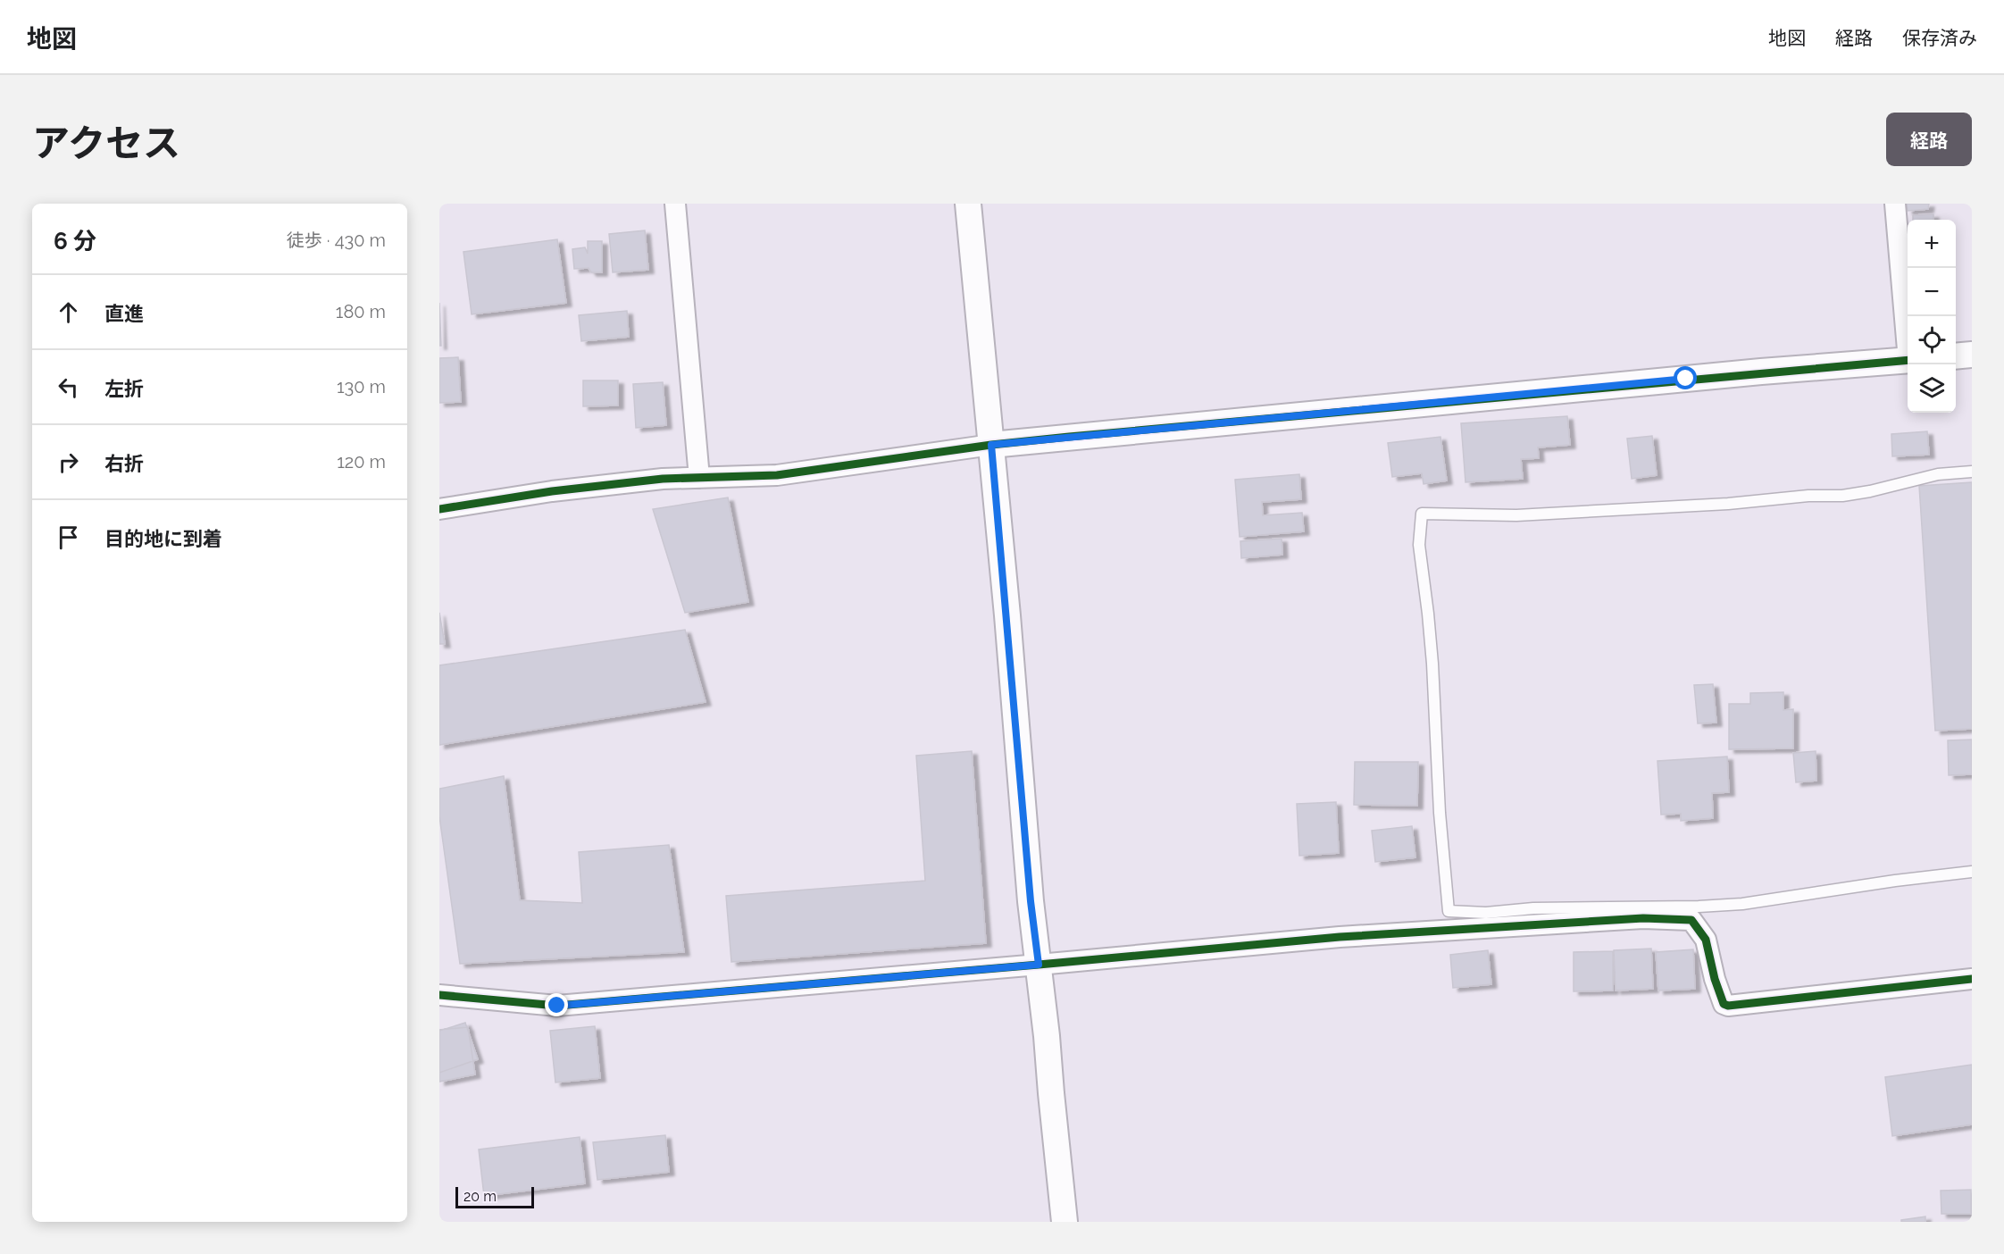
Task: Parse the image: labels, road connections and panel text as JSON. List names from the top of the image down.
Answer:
{
  "scale_bar": "20 m",
  "page": {
    "header": "地図",
    "nav": ["地図", "経路", "保存済み"],
    "title": "アクセス",
    "buttons": "経路",
    "heading": ["6 分", "徒歩 · 430 m"],
    "map_buttons": ["+", "−"],
    "list": [
      ["直進", "180 m"],
      ["左折", "130 m"],
      ["右折", "120 m"],
      "目的地に到着"
    ],
    "scale": "20 m"
  }
}
